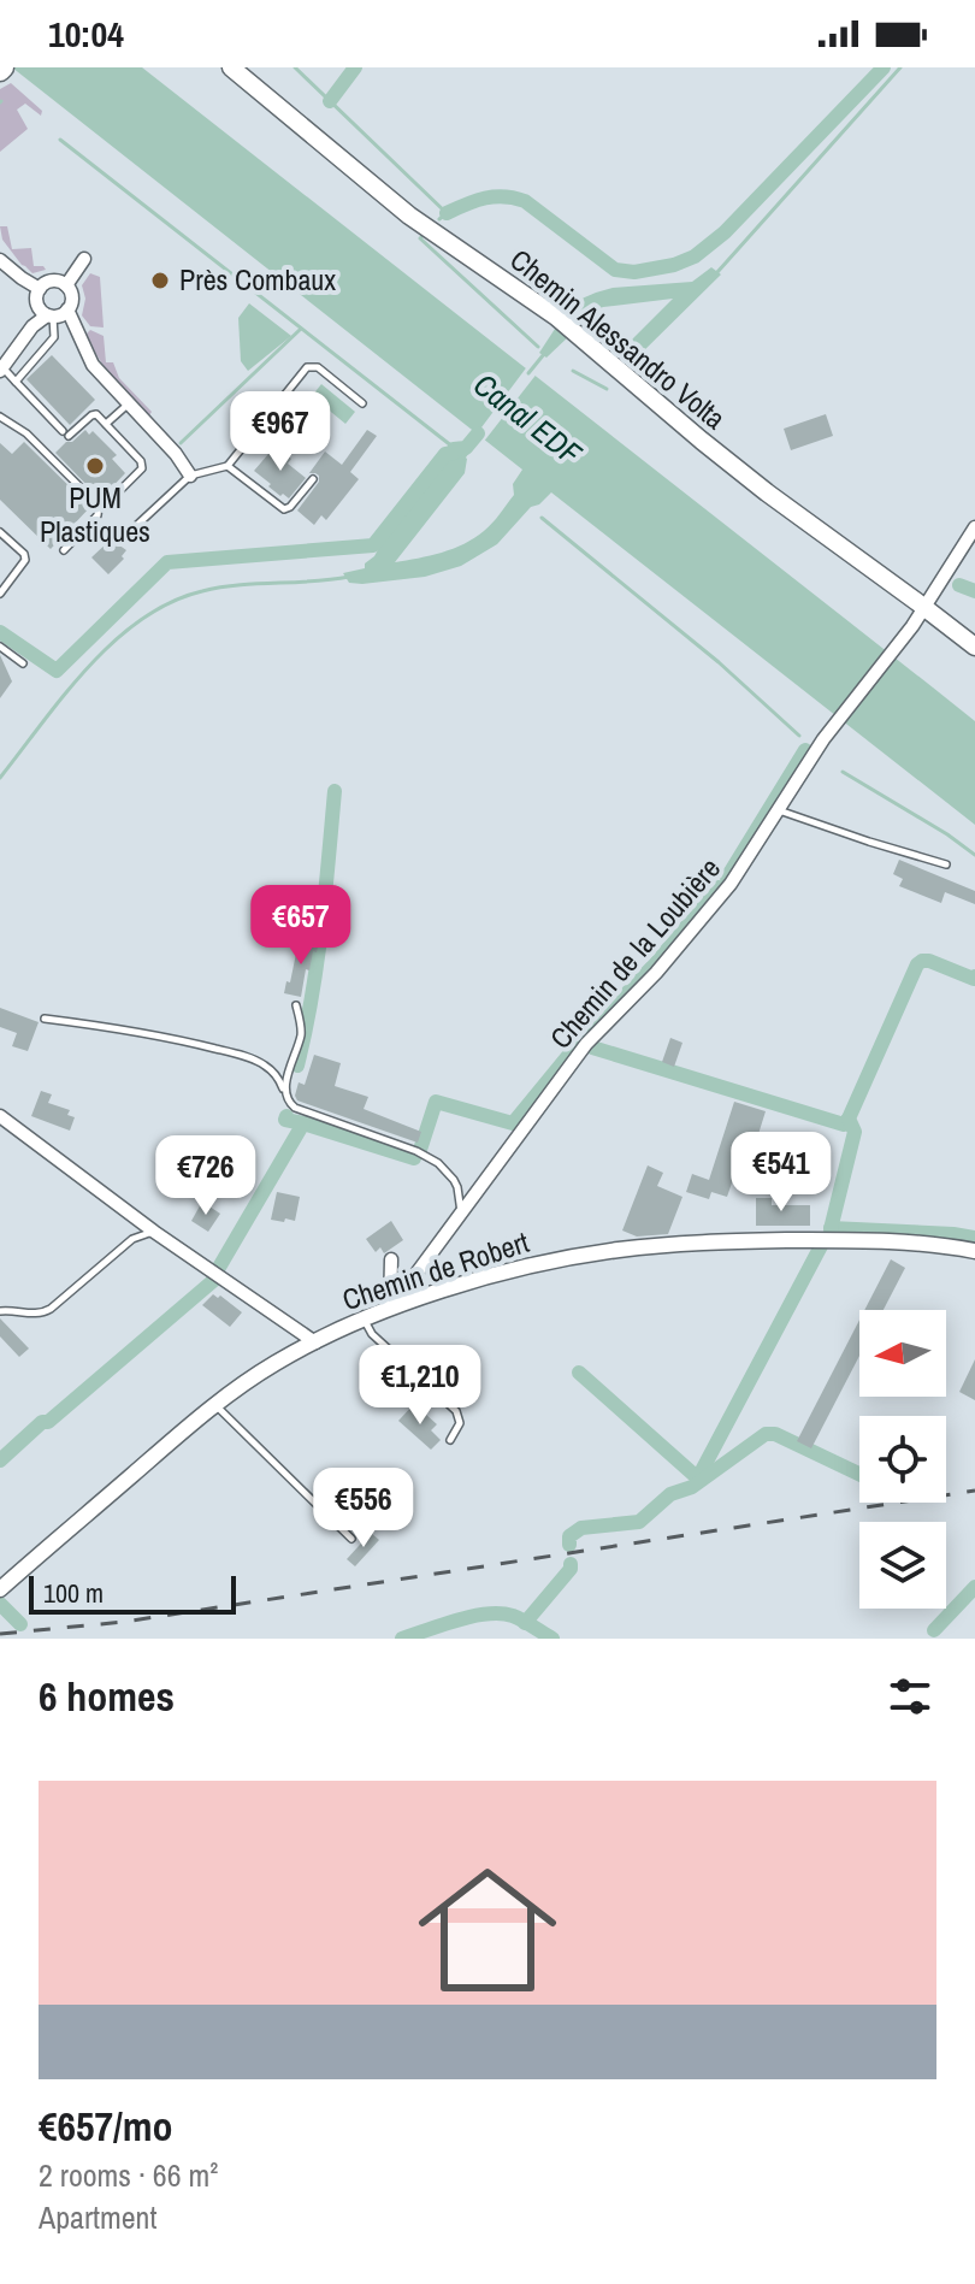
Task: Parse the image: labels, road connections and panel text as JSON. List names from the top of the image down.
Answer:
{
  "streets": {
    "main road": ["Chemin Alessandro Volta"],
    "street": ["Chemin de la Loubière", "Chemin de Robert"]
  },
  "crossings": [
    ["Chemin Alessandro Volta", "Chemin de la Loubière"],
    ["Chemin de la Loubière", "Chemin de Robert"]
  ],
  "water": ["Canal EDF"],
  "places": ["Près Combaux", "PUM Plastiques"],
  "scale_bar": "100 m",
  "north": "left",
  "page": {
    "status": "10:04",
    "price": [
      "€967",
      "€657",
      "€541",
      "€726",
      "€1,210",
      "€556"
    ],
    "scale": "100 m",
    "heading": "6 homes",
    "list": [
      {
        "name": "€657/mo",
        "note": "2 rooms · 66 m² · Apartment"
      }
    ]
  }
}
